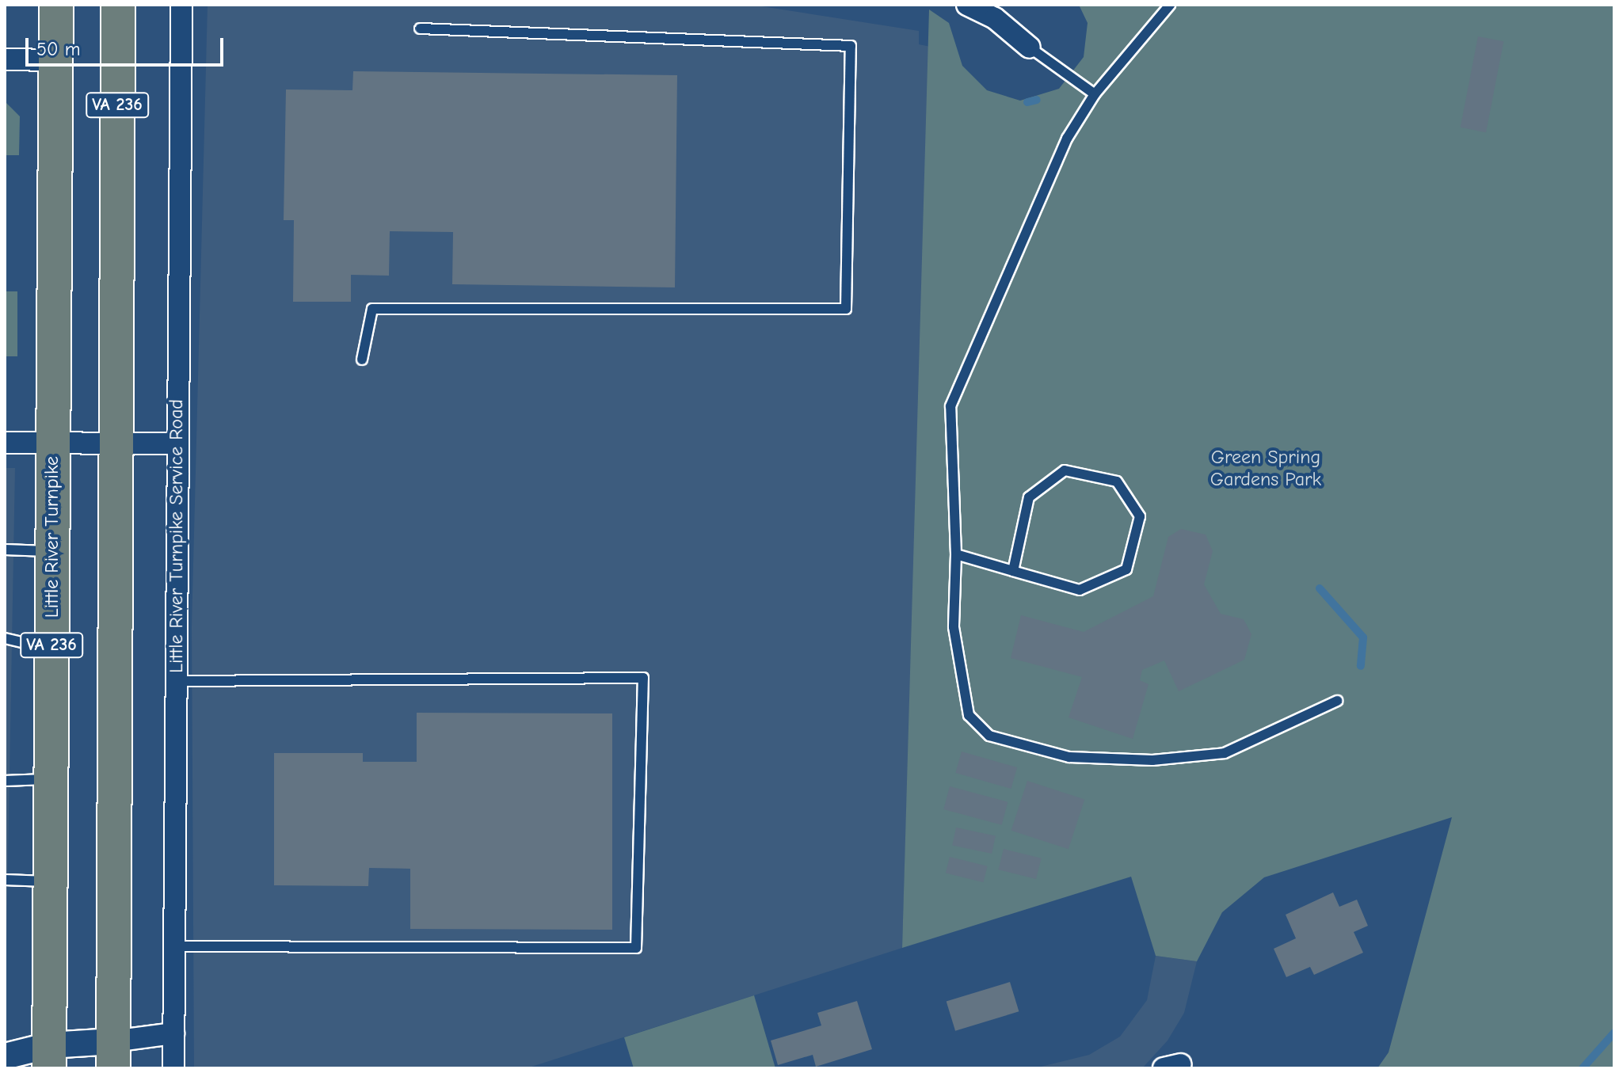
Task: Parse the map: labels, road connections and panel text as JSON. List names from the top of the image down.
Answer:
{
  "streets": {
    "main road": ["VA 236", "Little River Turnpike"],
    "street": ["Little River Turnpike Service Road"]
  },
  "parks": ["Green Spring Gardens Park"],
  "scale_bar": "50 m"
}
